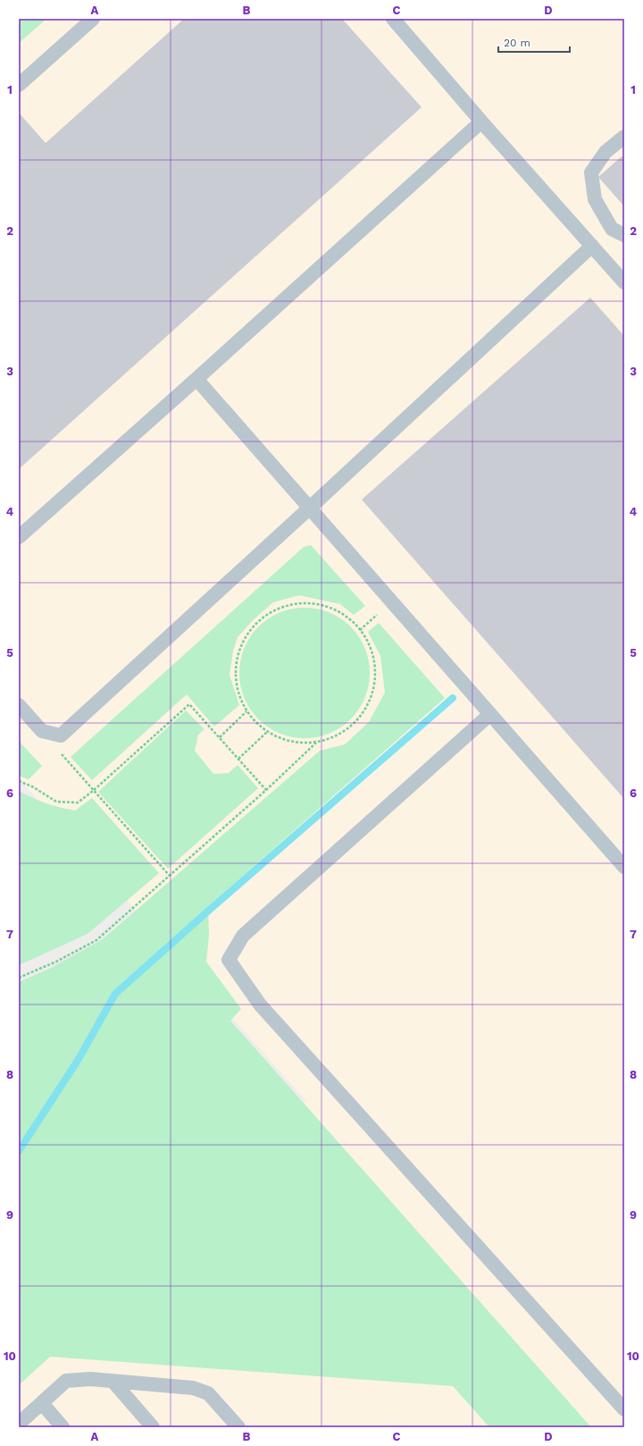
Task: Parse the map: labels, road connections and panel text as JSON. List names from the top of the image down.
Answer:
{
  "scale_bar": "20 m",
  "grid": {
    "columns": [
      "A",
      "B",
      "C",
      "D"
    ],
    "rows": [
      "1",
      "2",
      "3",
      "4",
      "5",
      "6",
      "7",
      "8",
      "9",
      "10"
    ]
  }
}
